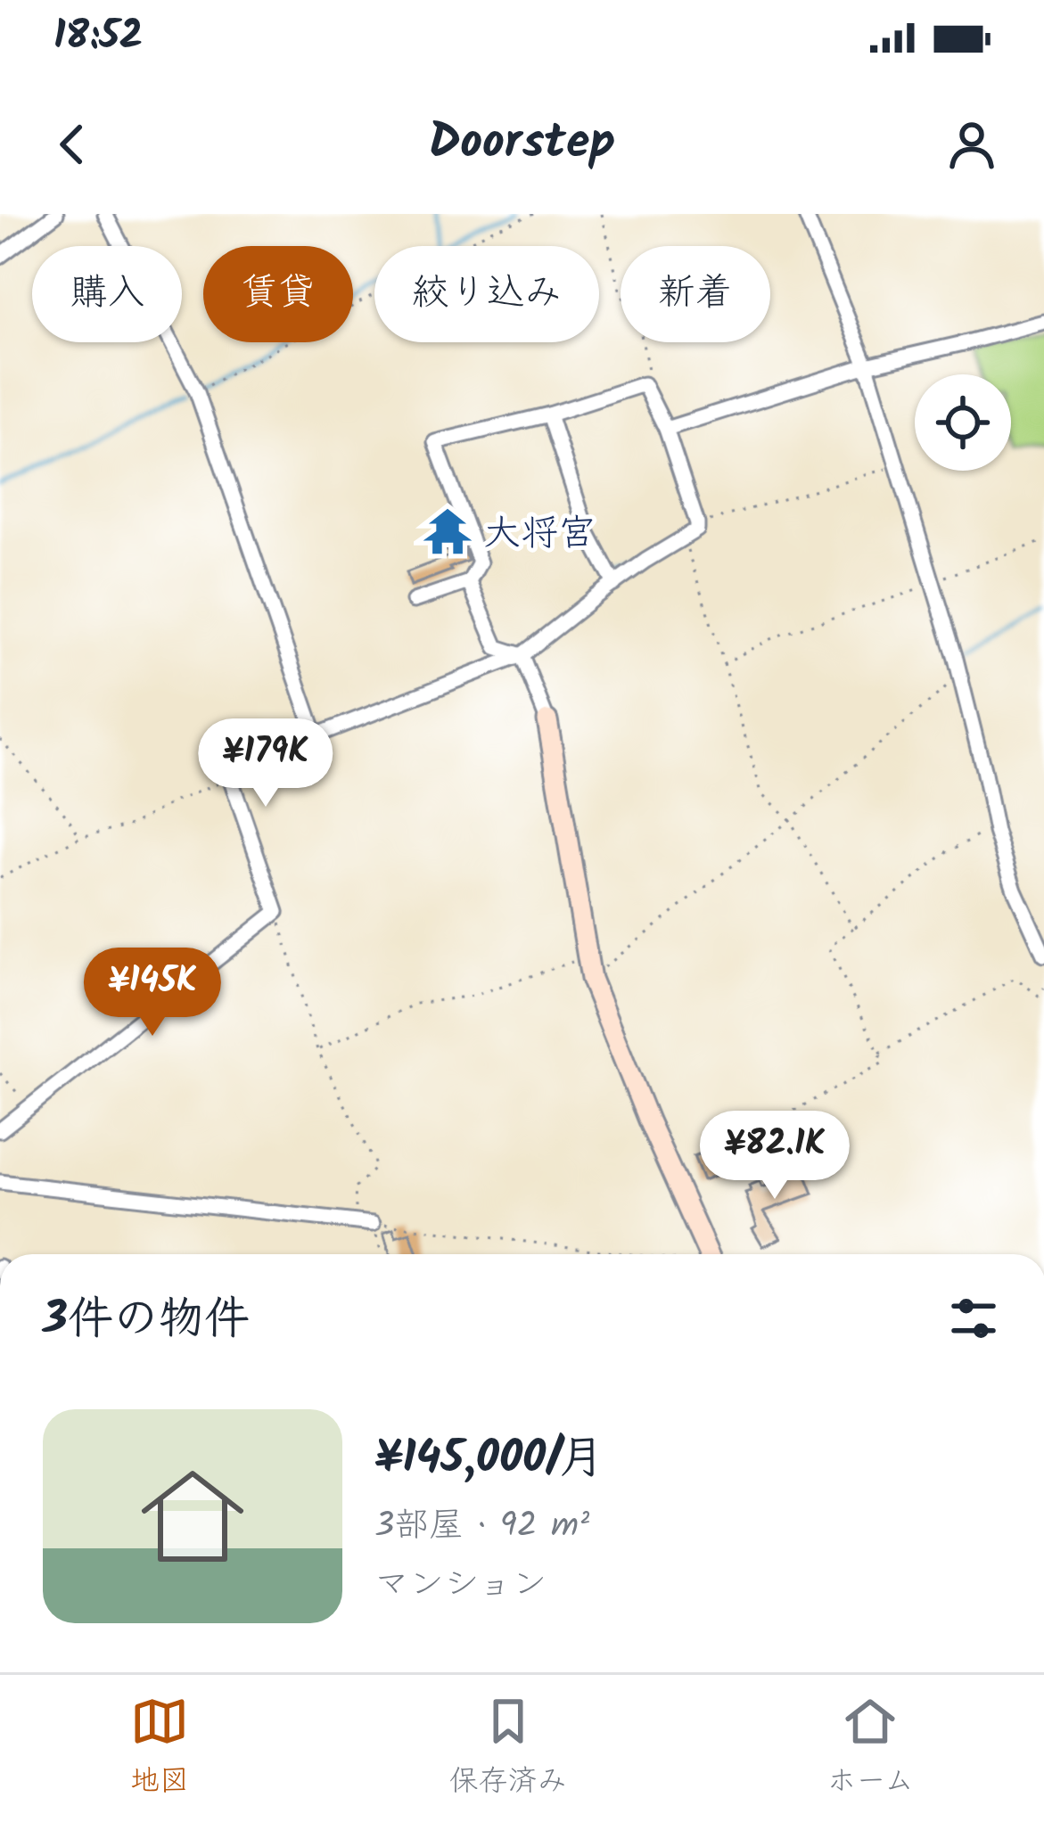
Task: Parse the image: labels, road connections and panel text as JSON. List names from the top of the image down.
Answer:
{
  "places": {
    "temple": ["大将宮"]
  },
  "page": {
    "status": "18:52",
    "header": "Doorstep",
    "chip": [
      "購入",
      "賃貸",
      "絞り込み",
      "新着"
    ],
    "price": ["¥179K", "¥145K", "¥82.1K"],
    "heading": "3件の物件",
    "list": [
      {
        "name": "¥145,000/月",
        "note": "3部屋 · 92 m² · マンション"
      }
    ],
    "tabs": ["地図", "保存済み", "ホーム"]
  }
}
